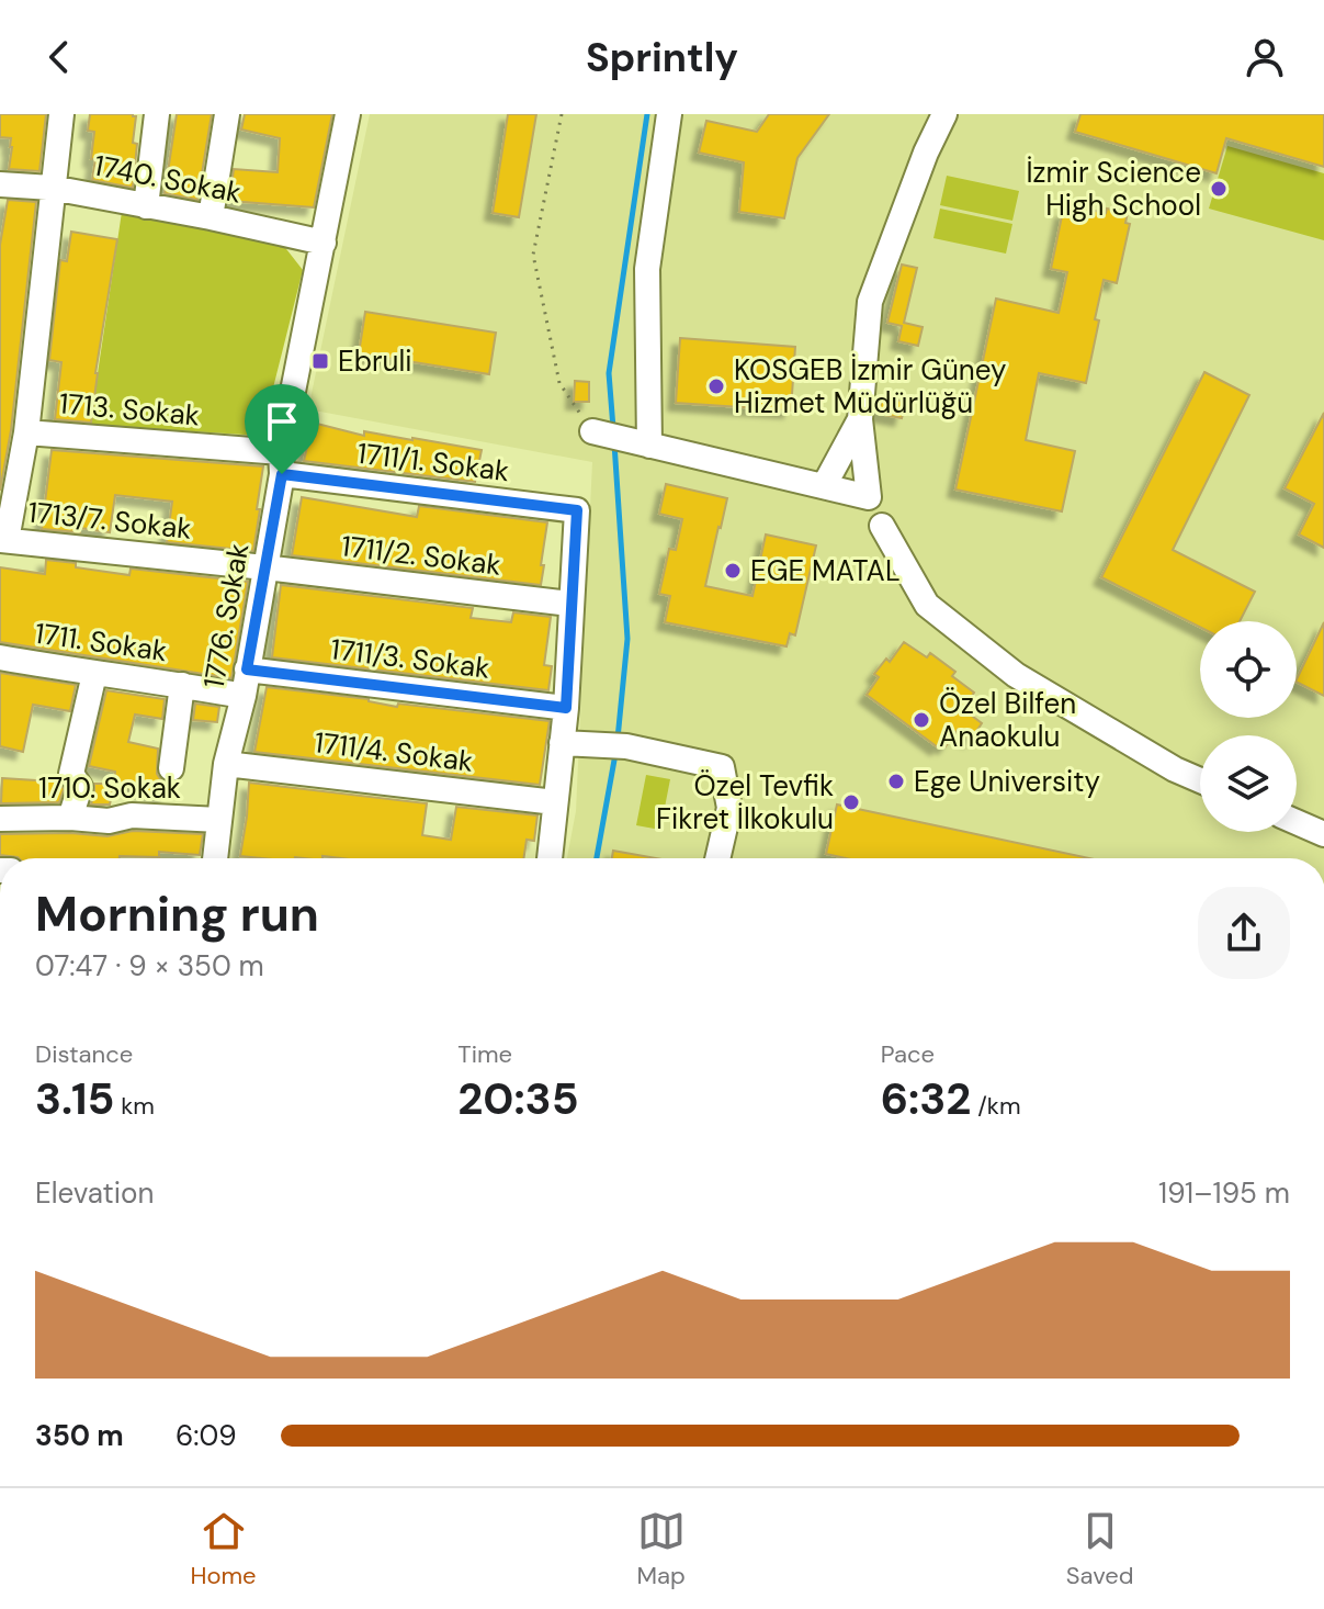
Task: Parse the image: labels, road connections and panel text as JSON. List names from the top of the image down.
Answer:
{
  "streets": {
    "street": [
      "1740. Sokak",
      "1713. Sokak",
      "1711/1. Sokak",
      "1713/7. Sokak",
      "1711/2. Sokak",
      "1776. Sokak",
      "1711. Sokak",
      "1711/3. Sokak",
      "1711/4. Sokak",
      "1710. Sokak"
    ]
  },
  "crossings": [
    ["1740. Sokak", "1776. Sokak"],
    ["1713. Sokak", "1711/1. Sokak"],
    ["1713. Sokak", "1776. Sokak"],
    ["1711/1. Sokak", "1711/2. Sokak"],
    ["1711/1. Sokak", "1776. Sokak"],
    ["1713/7. Sokak", "1711/2. Sokak"],
    ["1713/7. Sokak", "1776. Sokak"],
    ["1711/2. Sokak", "1776. Sokak"],
    ["1776. Sokak", "1711. Sokak"],
    ["1776. Sokak", "1711/3. Sokak"],
    ["1776. Sokak", "1711/4. Sokak"],
    ["1776. Sokak", "1710. Sokak"]
  ],
  "places": {
    "other": [
      "İzmir Science High School",
      "KOSGEB İzmir Güney Hizmet Müdürlüğü",
      "EGE MATAL",
      "Özel Bilfen Anaokulu",
      "Ege University",
      "Özel Tevfik Fikret İlkokulu"
    ],
    "transit": ["Ebruli"]
  },
  "page": {
    "header": "Sprintly",
    "heading": ["Morning run", "07:47 · 9 × 350 m"],
    "stats": [
      ["Distance", "3.15 km"],
      ["Time", "20:35"],
      ["Pace", "6:32 /km"]
    ],
    "chart": ["Elevation", "191–195 m"],
    "list": [
      {
        "name": "350 m",
        "note": "6:09"
      }
    ],
    "tabs": ["Home", "Map", "Saved"]
  }
}
